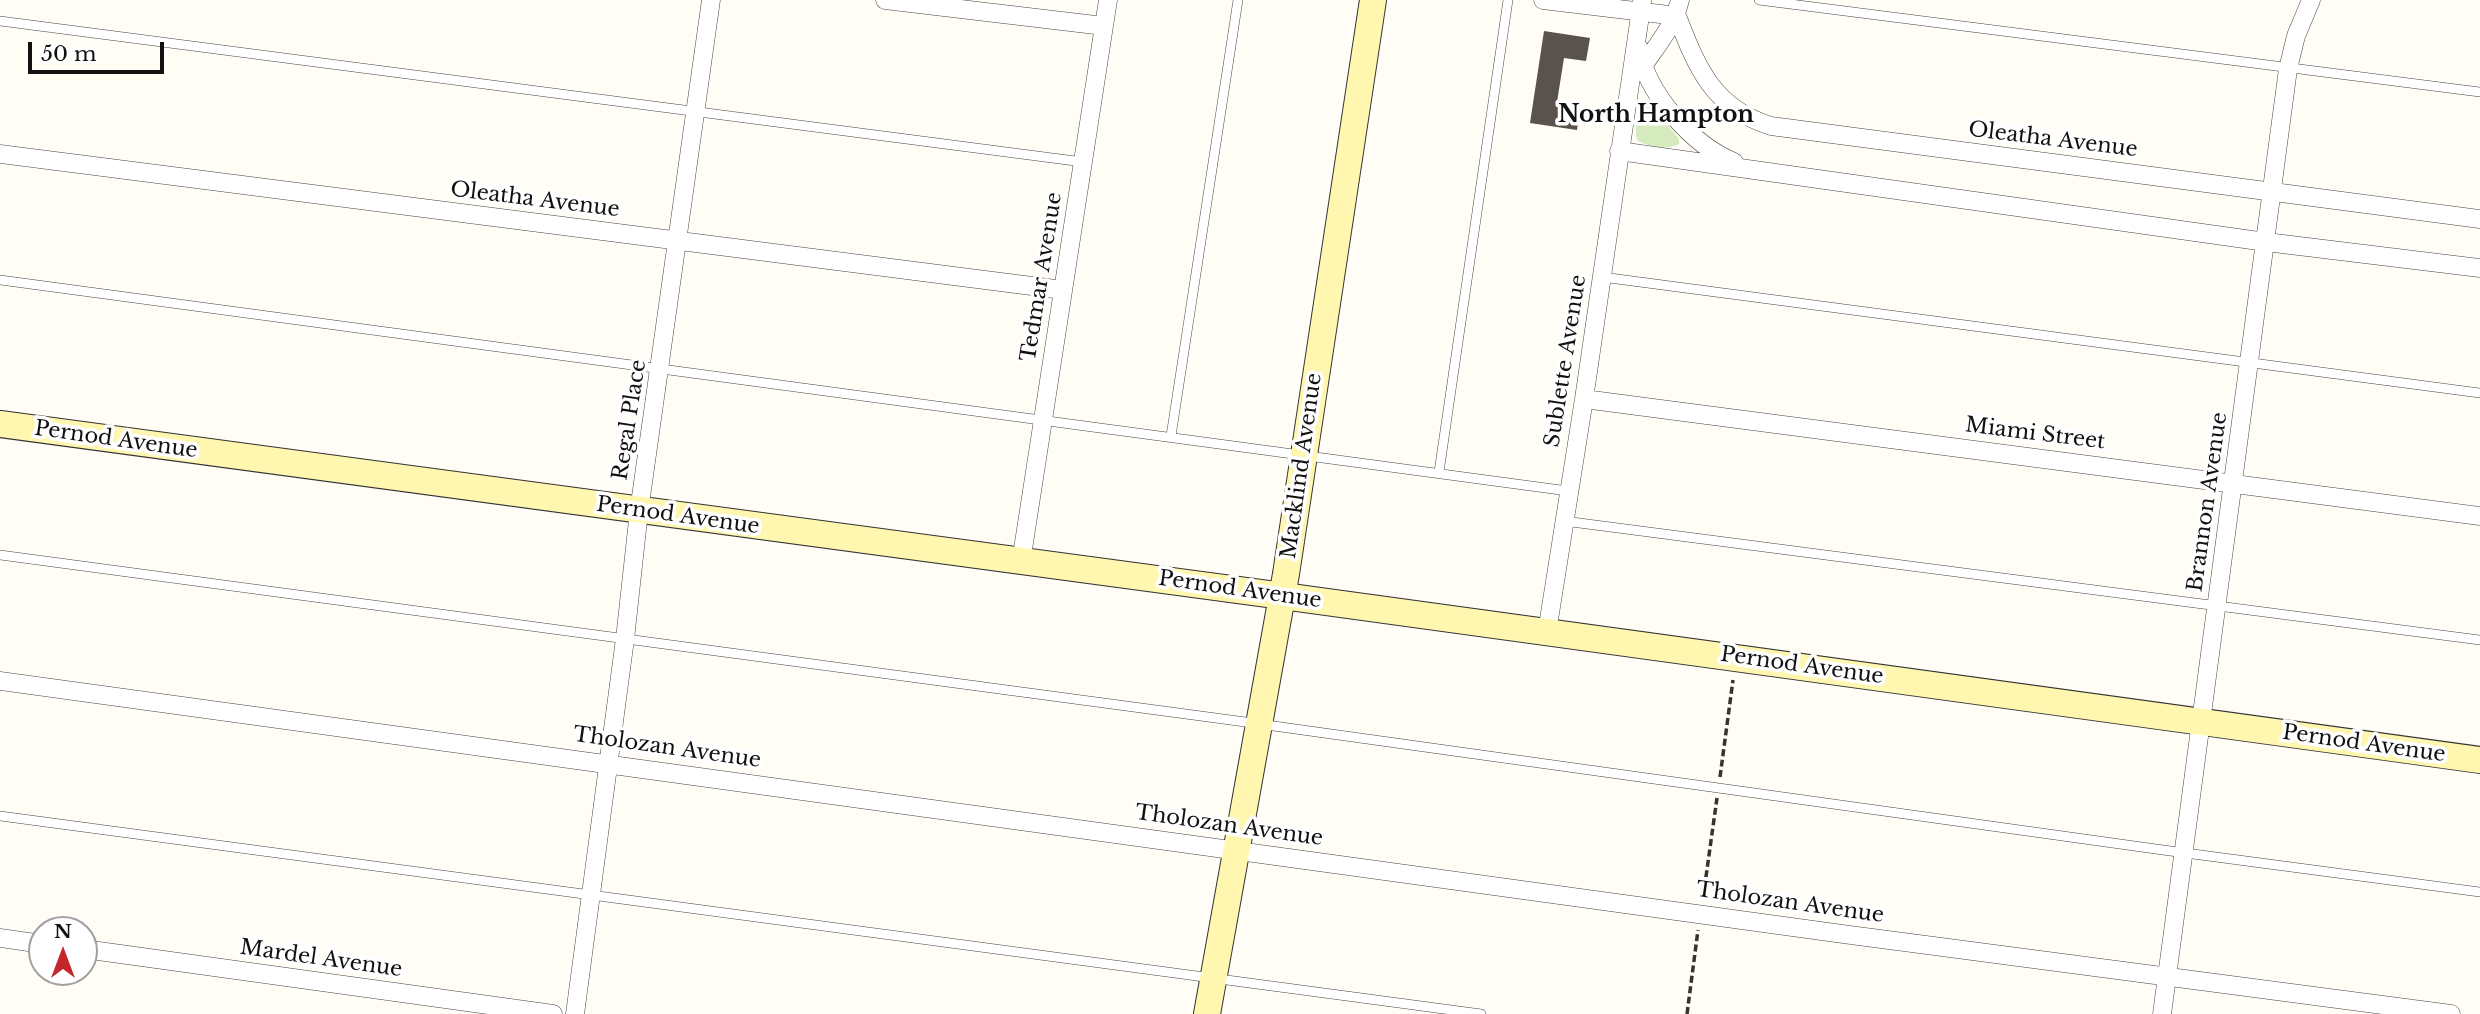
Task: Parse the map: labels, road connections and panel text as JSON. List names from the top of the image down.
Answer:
{
  "streets": {
    "street": [
      "Oleatha Avenue",
      "Tedmar Avenue",
      "Sublette Avenue",
      "Regal Place",
      "Miami Street",
      "Pernod Avenue",
      "Macklind Avenue",
      "Brannon Avenue",
      "Tholozan Avenue",
      "Mardel Avenue"
    ]
  },
  "crossings": [
    ["Oleatha Avenue", "Tedmar Avenue"],
    ["Oleatha Avenue", "Sublette Avenue"],
    ["Oleatha Avenue", "Regal Place"],
    ["Oleatha Avenue", "Brannon Avenue"],
    ["Tedmar Avenue", "Pernod Avenue"],
    ["Sublette Avenue", "Miami Street"],
    ["Sublette Avenue", "Pernod Avenue"],
    ["Regal Place", "Pernod Avenue"],
    ["Regal Place", "Tholozan Avenue"],
    ["Miami Street", "Brannon Avenue"],
    ["Pernod Avenue", "Macklind Avenue"],
    ["Pernod Avenue", "Brannon Avenue"],
    ["Macklind Avenue", "Tholozan Avenue"],
    ["Brannon Avenue", "Tholozan Avenue"]
  ],
  "districts": ["North Hampton"],
  "scale_bar": "50 m",
  "north": "top"
}
